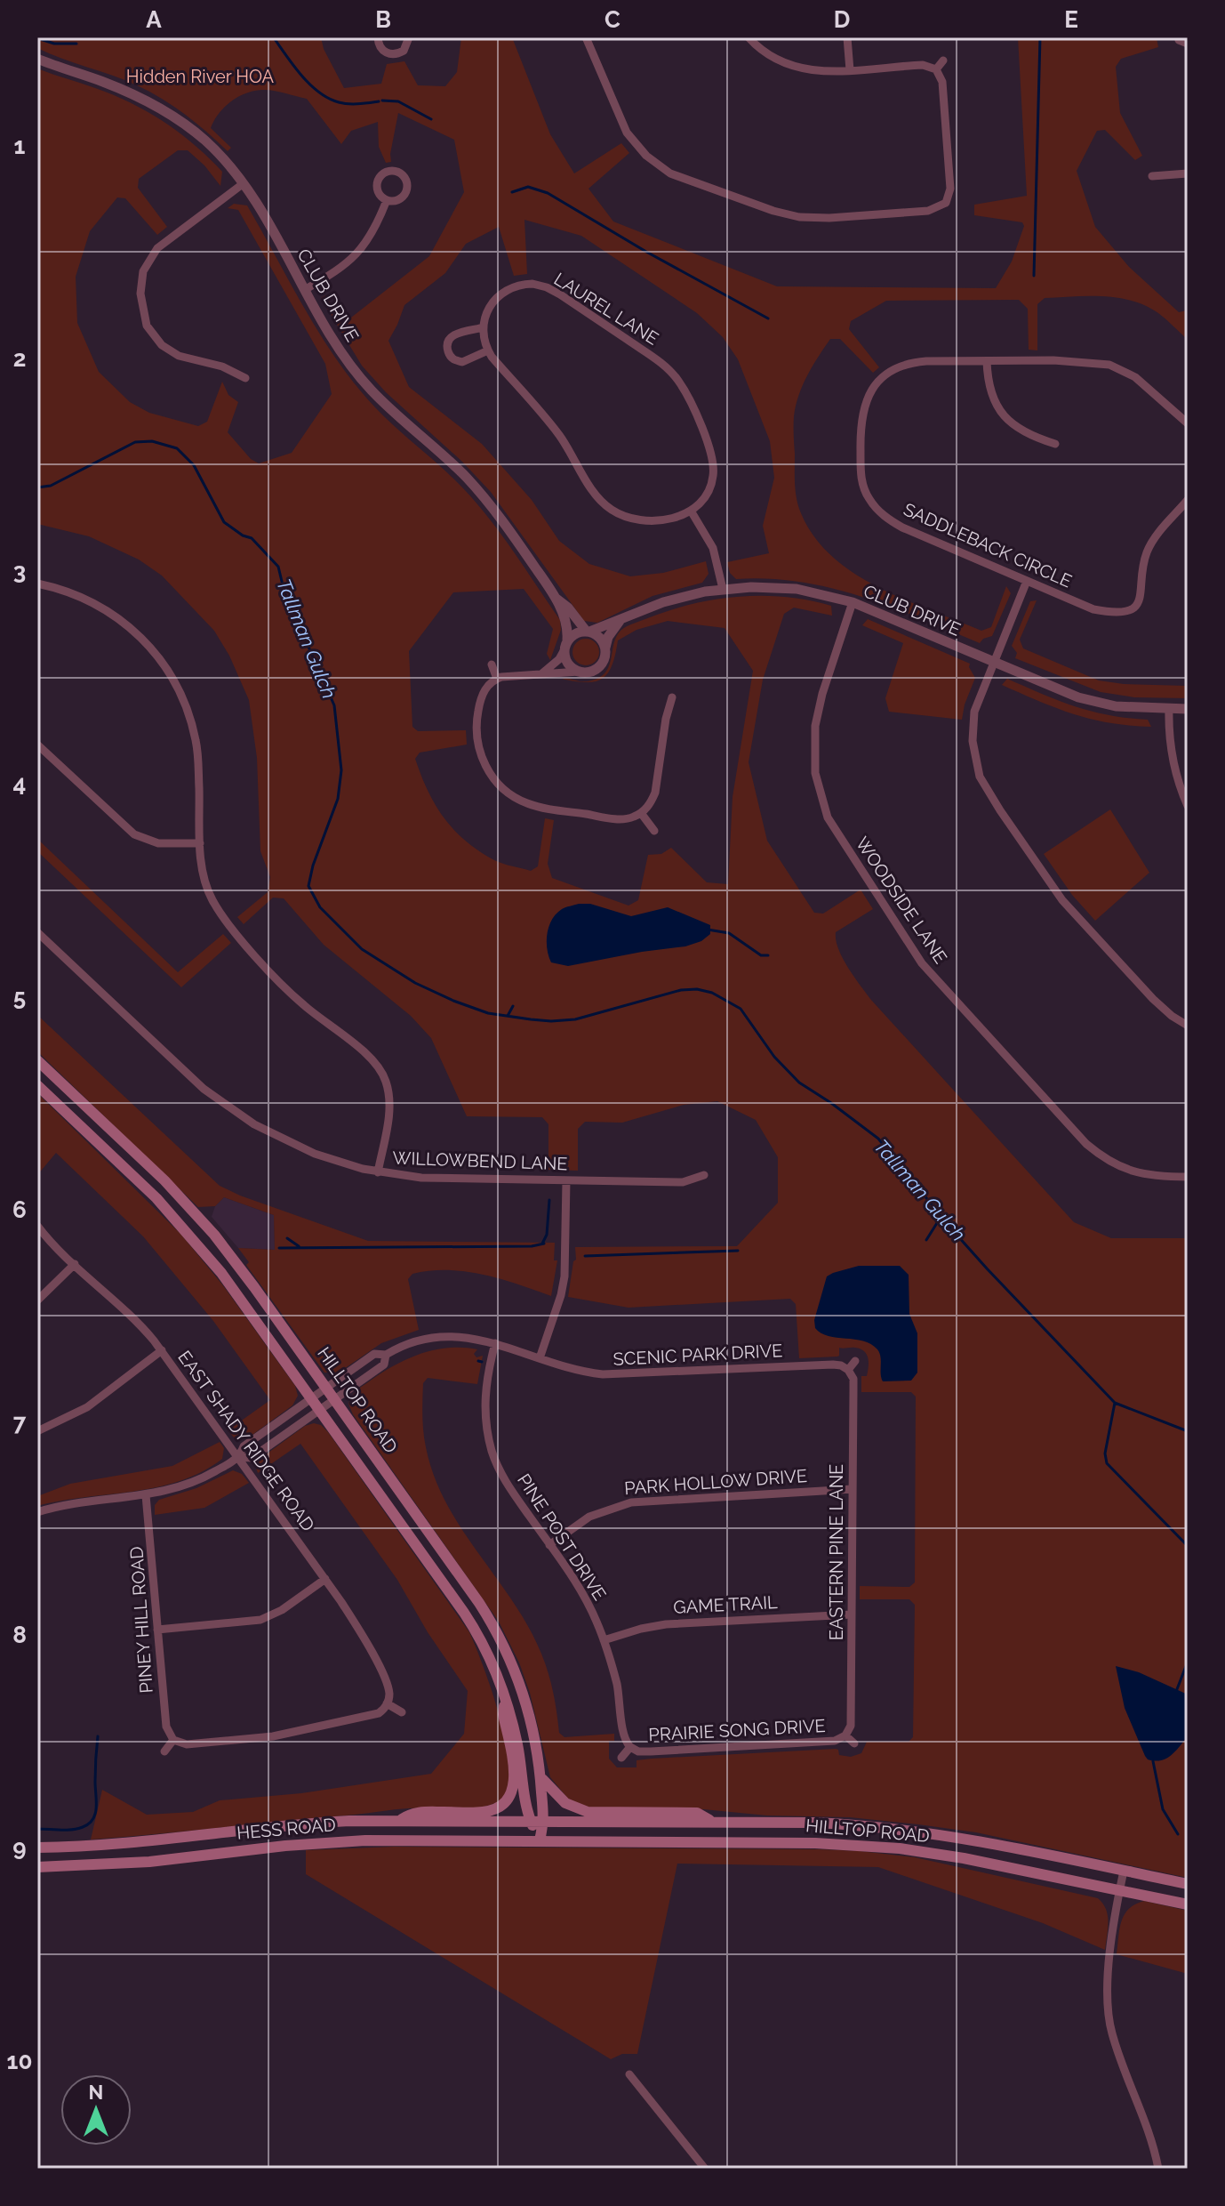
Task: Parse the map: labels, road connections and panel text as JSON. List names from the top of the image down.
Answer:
{
  "streets": {
    "main road": ["HILLTOP ROAD", "HESS ROAD"],
    "street": [
      "CLUB DRIVE",
      "LAUREL LANE",
      "SADDLEBACK CIRCLE",
      "WOODSIDE LANE",
      "WILLOWBEND LANE",
      "SCENIC PARK DRIVE",
      "EAST SHADY RIDGE ROAD",
      "PARK HOLLOW DRIVE",
      "PINE POST DRIVE",
      "EASTERN PINE LANE",
      "GAME TRAIL",
      "PINEY HILL ROAD",
      "PRAIRIE SONG DRIVE"
    ]
  },
  "crossings": [
    ["CLUB DRIVE", "WOODSIDE LANE"],
    ["SCENIC PARK DRIVE", "HILLTOP ROAD"],
    ["SCENIC PARK DRIVE", "PINE POST DRIVE"],
    ["SCENIC PARK DRIVE", "EASTERN PINE LANE"],
    ["HILLTOP ROAD", "HESS ROAD"],
    ["PARK HOLLOW DRIVE", "PINE POST DRIVE"],
    ["PARK HOLLOW DRIVE", "EASTERN PINE LANE"],
    ["PINE POST DRIVE", "GAME TRAIL"],
    ["PINE POST DRIVE", "PRAIRIE SONG DRIVE"],
    ["EASTERN PINE LANE", "GAME TRAIL"],
    ["EASTERN PINE LANE", "PRAIRIE SONG DRIVE"]
  ],
  "water": ["Tallman Gulch"],
  "parks": ["Hidden River HOA"],
  "north": "top",
  "grid": {
    "columns": [
      "A",
      "B",
      "C",
      "D",
      "E"
    ],
    "rows": [
      "1",
      "2",
      "3",
      "4",
      "5",
      "6",
      "7",
      "8",
      "9",
      "10"
    ]
  }
}
